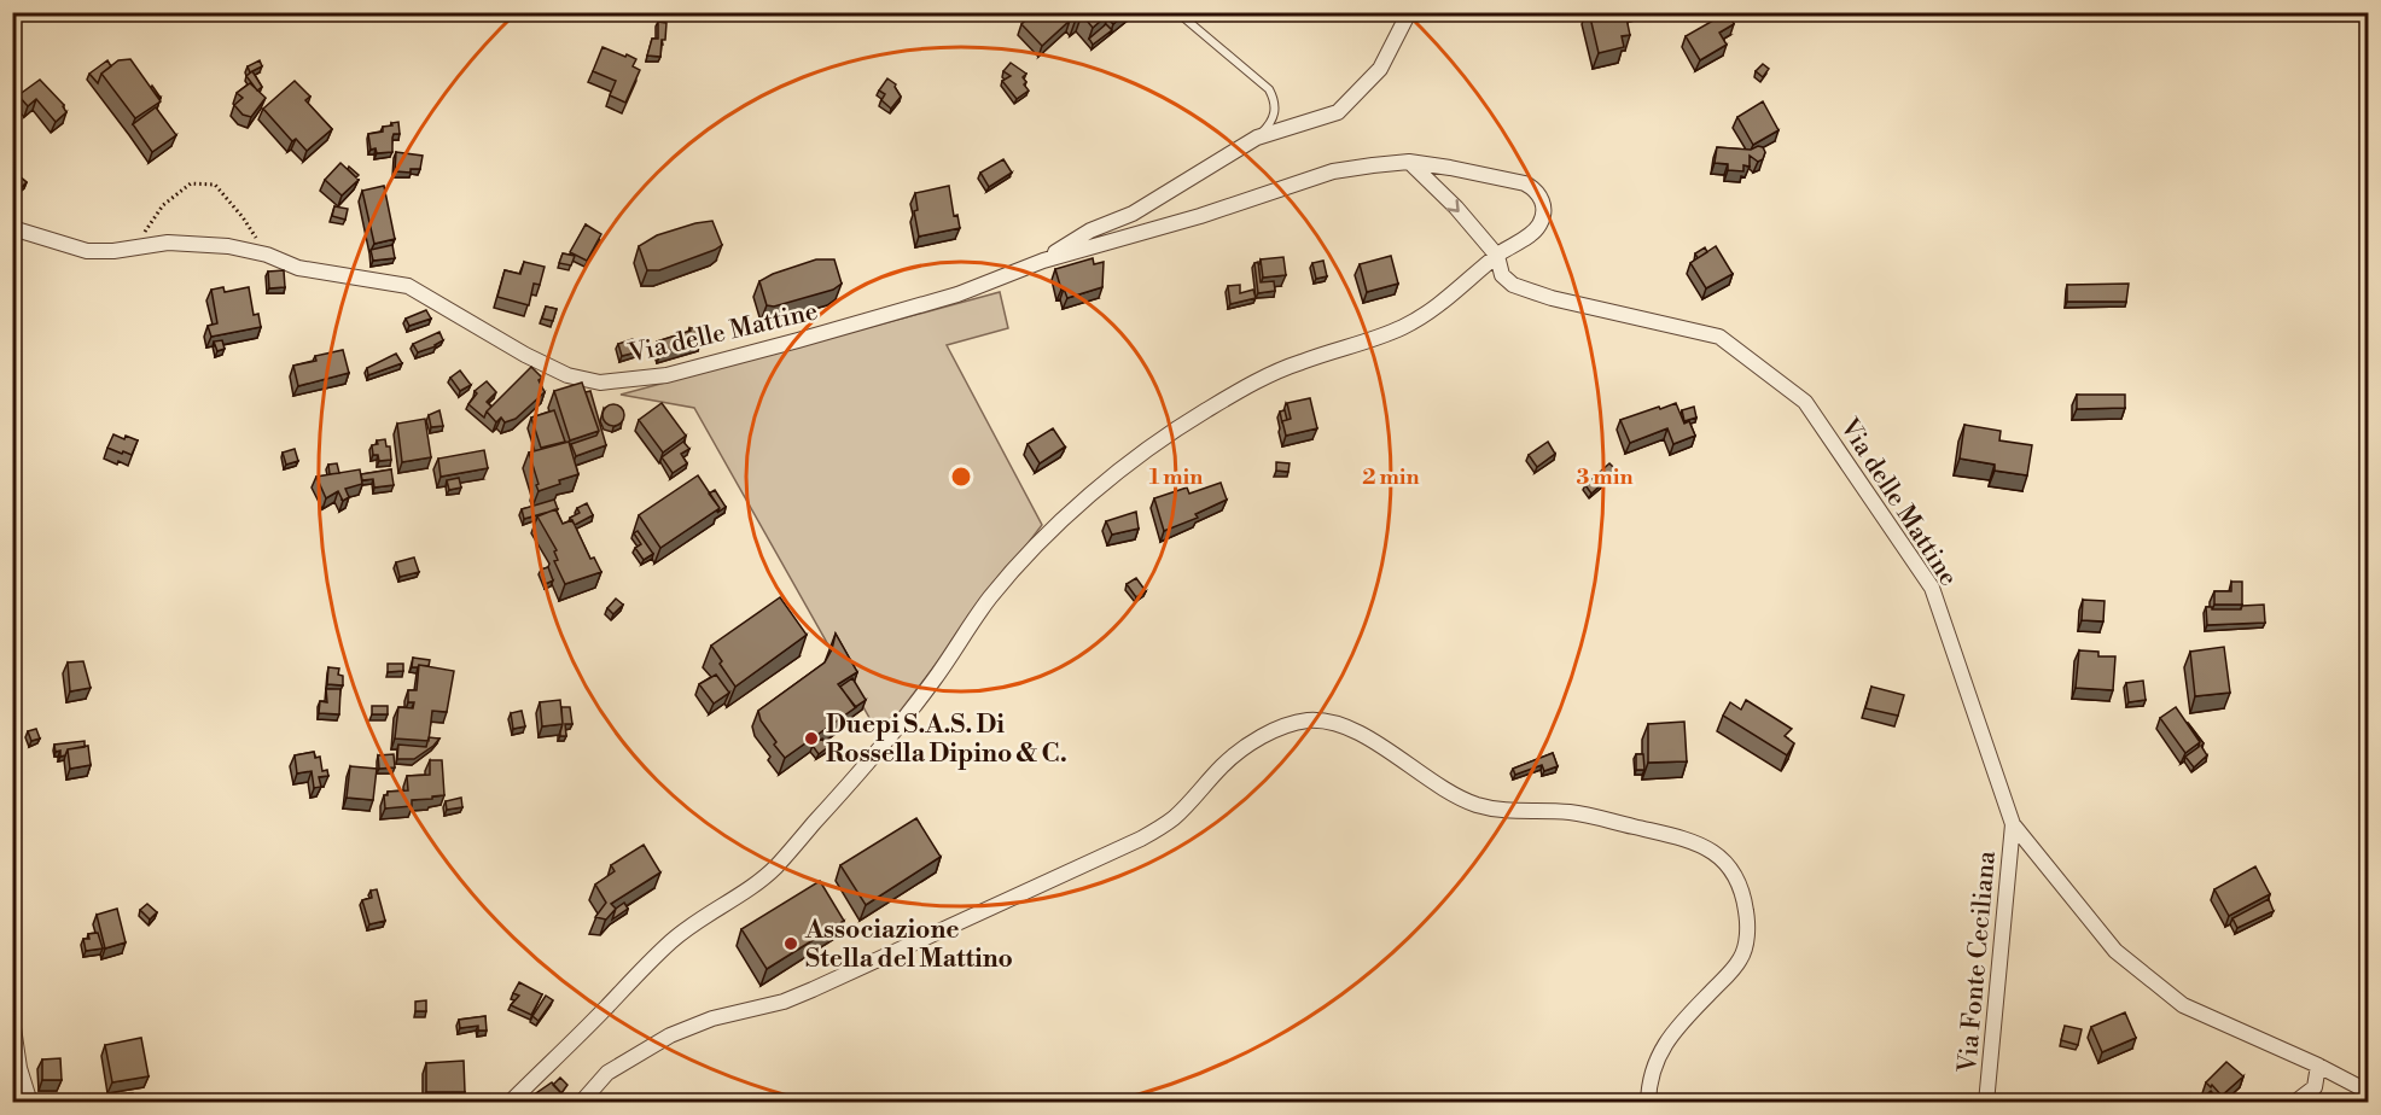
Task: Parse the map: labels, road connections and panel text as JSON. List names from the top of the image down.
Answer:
{
  "streets": {
    "street": ["Via delle Mattine", "Via Fonte Ceciliana"]
  },
  "crossings": [
    ["Via delle Mattine", "Via Fonte Ceciliana"]
  ],
  "places": ["Duepi S.A.S. Di Rossella Dipino & C.", "Associazione Stella del Mattino"],
  "rings": ["1 min", "2 min", "3 min"]
}
